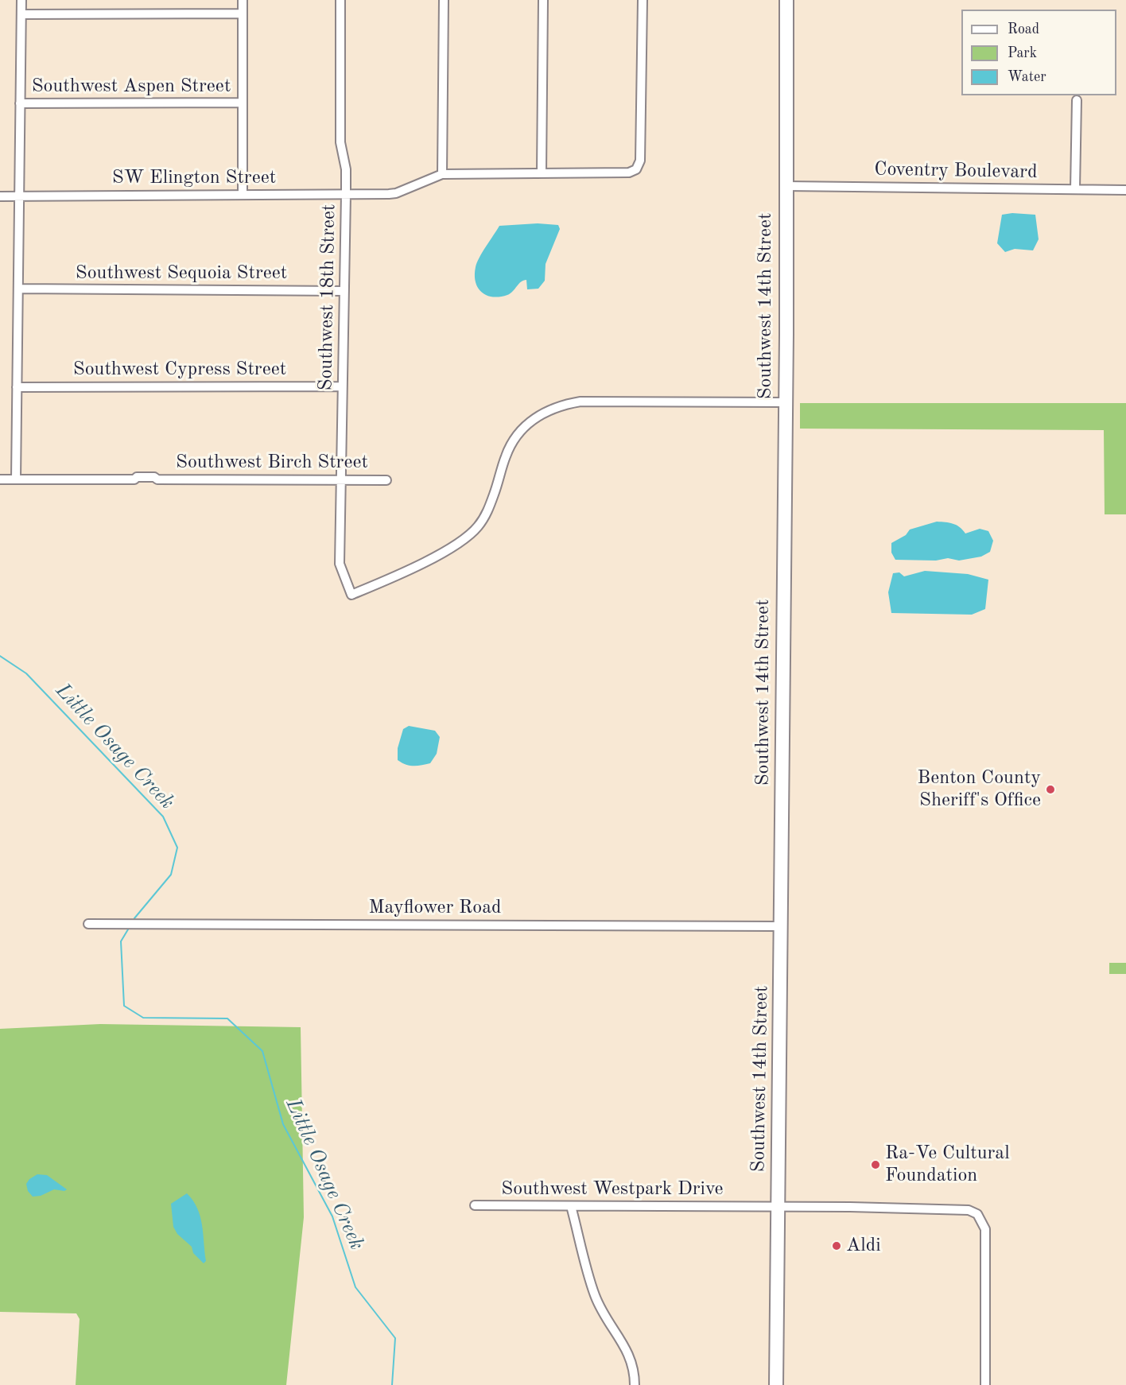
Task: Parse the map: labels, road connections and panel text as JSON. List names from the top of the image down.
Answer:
{
  "streets": {
    "main road": ["Southwest 14th Street"],
    "street": [
      "Southwest Aspen Street",
      "Coventry Boulevard",
      "SW Elington Street",
      "Southwest Sequoia Street",
      "Southwest 18th Street",
      "Southwest Cypress Street",
      "Southwest Birch Street",
      "Mayflower Road",
      "Southwest Westpark Drive"
    ]
  },
  "crossings": [
    ["Coventry Boulevard", "Southwest 14th Street"],
    ["SW Elington Street", "Southwest 18th Street"],
    ["Southwest Sequoia Street", "Southwest 18th Street"],
    ["Southwest 18th Street", "Southwest 14th Street"],
    ["Southwest 18th Street", "Southwest Cypress Street"],
    ["Southwest 18th Street", "Southwest Birch Street"],
    ["Southwest 14th Street", "Mayflower Road"],
    ["Southwest 14th Street", "Southwest Westpark Drive"]
  ],
  "water": ["Little Osage Creek"],
  "places": ["Benton County Sheriff's Office", "Ra-Ve Cultural Foundation", "Aldi"],
  "legend": ["Road", "Park", "Water"]
}
